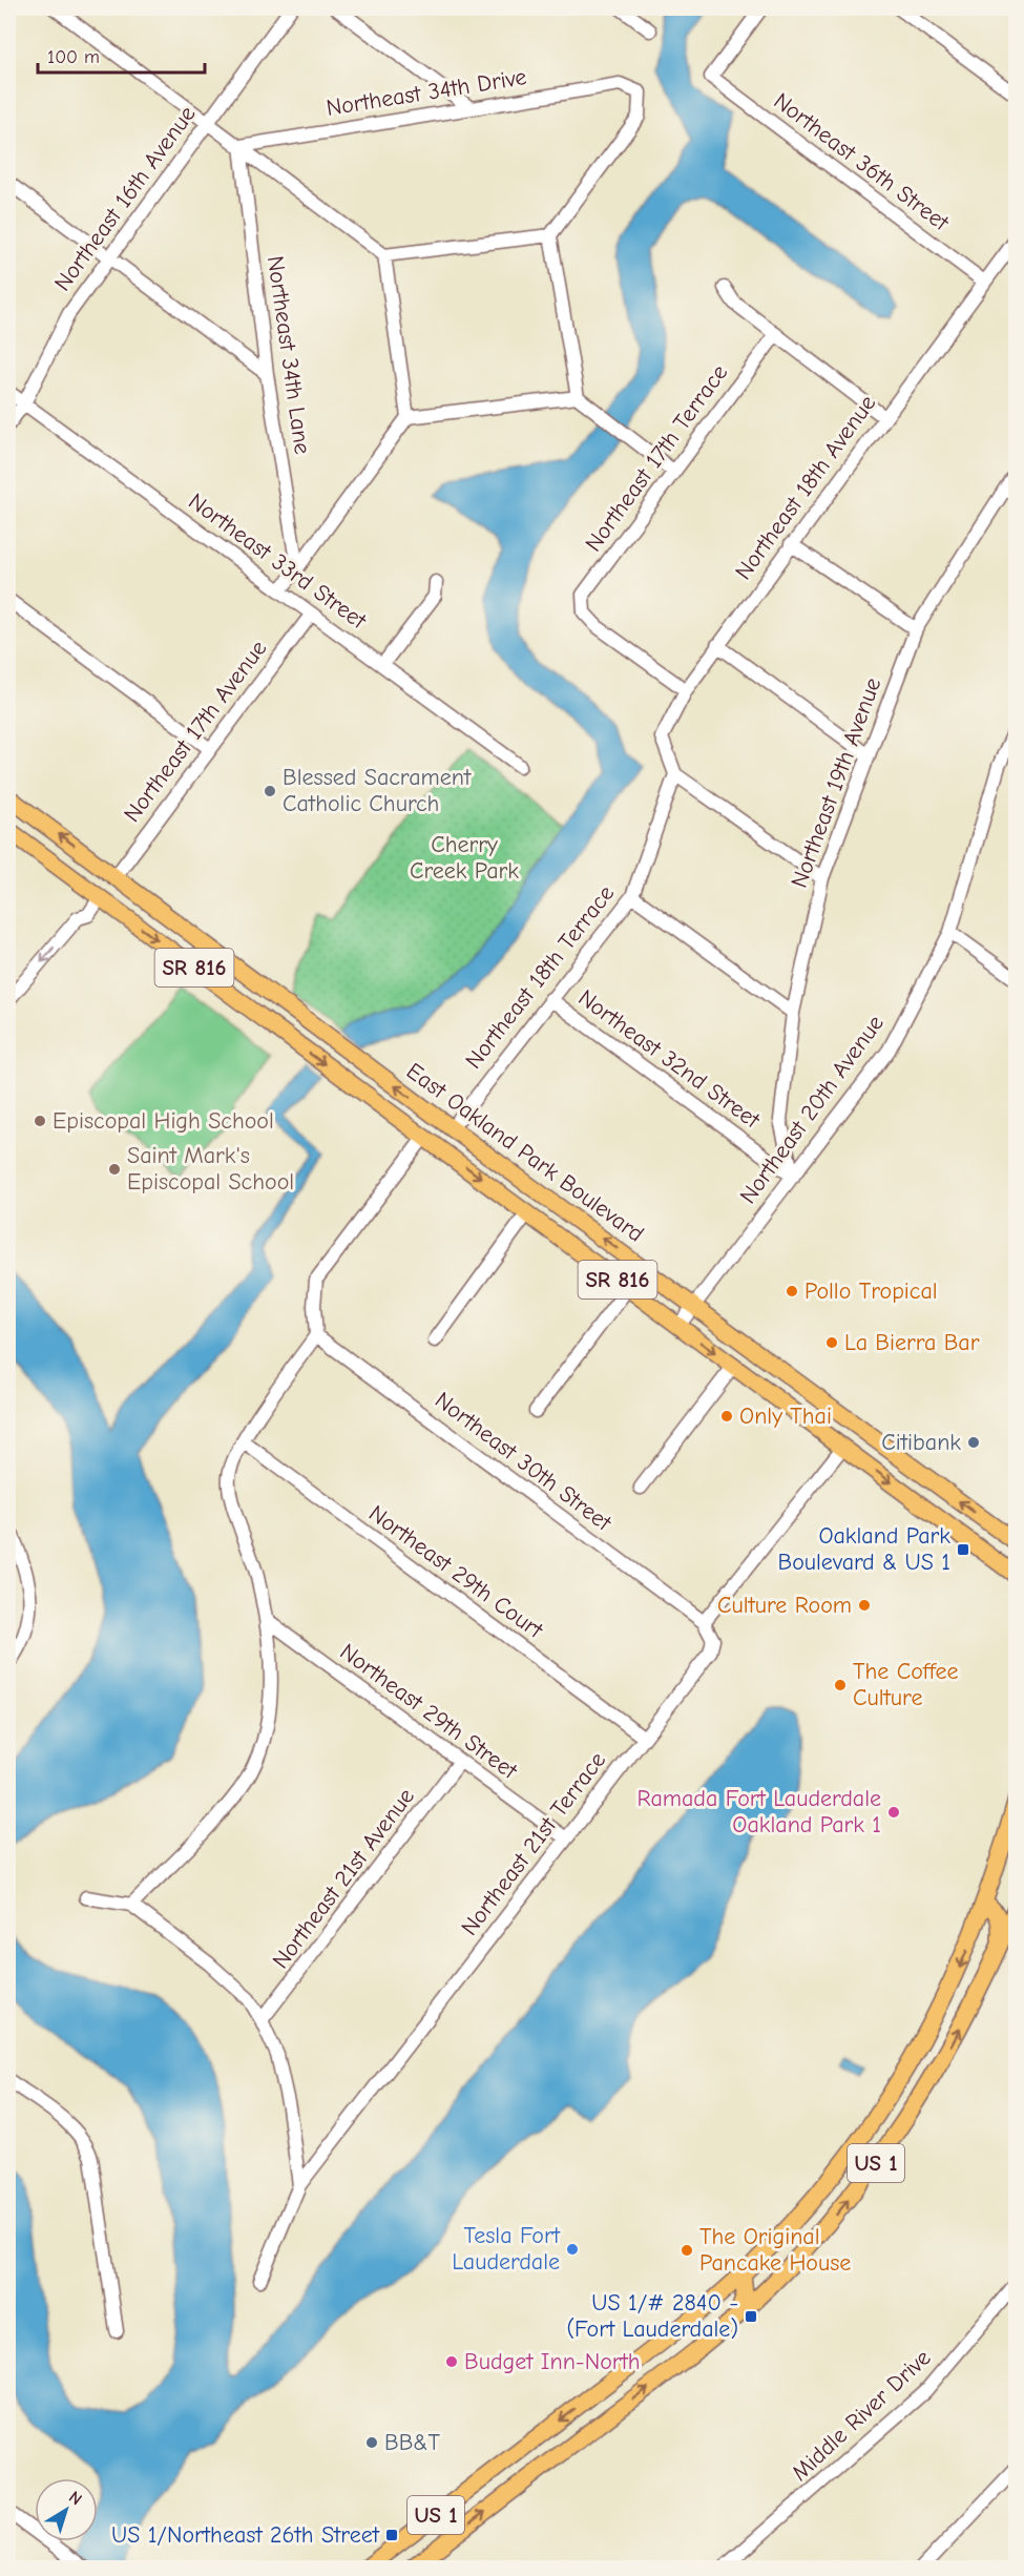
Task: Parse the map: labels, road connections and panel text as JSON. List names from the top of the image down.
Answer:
{
  "streets": {
    "main road": ["SR 816", "East Oakland Park Boulevard", "US 1"],
    "street": [
      "Northeast 34th Drive",
      "Northeast 36th Street",
      "Northeast 16th Avenue",
      "Northeast 34th Lane",
      "Northeast 17th Terrace",
      "Northeast 18th Avenue",
      "Northeast 33rd Street",
      "Northeast 17th Avenue",
      "Northeast 19th Avenue",
      "Northeast 18th Terrace",
      "Northeast 32nd Street",
      "Northeast 20th Avenue",
      "Northeast 30th Street",
      "Northeast 29th Court",
      "Northeast 29th Street",
      "Northeast 21st Terrace",
      "Northeast 21st Avenue",
      "Middle River Drive"
    ]
  },
  "crossings": [
    ["Northeast 34th Drive", "Northeast 34th Lane"],
    ["Northeast 36th Street", "Northeast 18th Avenue"],
    ["Northeast 16th Avenue", "Northeast 33rd Street"],
    ["Northeast 17th Terrace", "Northeast 18th Avenue"],
    ["Northeast 18th Avenue", "Northeast 18th Terrace"],
    ["Northeast 33rd Street", "Northeast 17th Avenue"],
    ["Northeast 17th Avenue", "East Oakland Park Boulevard"],
    ["Northeast 19th Avenue", "Northeast 32nd Street"],
    ["Northeast 19th Avenue", "Northeast 20th Avenue"],
    ["Northeast 18th Terrace", "Northeast 32nd Street"],
    ["Northeast 18th Terrace", "East Oakland Park Boulevard"],
    ["Northeast 32nd Street", "Northeast 20th Avenue"],
    ["Northeast 20th Avenue", "East Oakland Park Boulevard"],
    ["Northeast 30th Street", "Northeast 21st Terrace"],
    ["Northeast 29th Court", "Northeast 21st Terrace"],
    ["Northeast 29th Street", "Northeast 21st Terrace"],
    ["Northeast 29th Street", "Northeast 21st Avenue"]
  ],
  "parks": ["Cherry Creek Park"],
  "places": {
    "other": [
      "Blessed Sacrament Catholic Church",
      "Episcopal High School",
      "Saint Mark's Episcopal School",
      "Pollo Tropical",
      "La Bierra Bar",
      "Only Thai",
      "Citibank",
      "Culture Room",
      "The Coffee Culture",
      "Ramada Fort Lauderdale Oakland Park 1",
      "Tesla Fort Lauderdale",
      "The Original Pancake House",
      "Budget Inn-North",
      "BB&T"
    ],
    "transit": ["Oakland Park Boulevard & US 1", "US 1/# 2840 - (Fort Lauderdale)", "US 1/Northeast 26th Street"]
  },
  "scale_bar": "100 m",
  "north": "top right"
}
